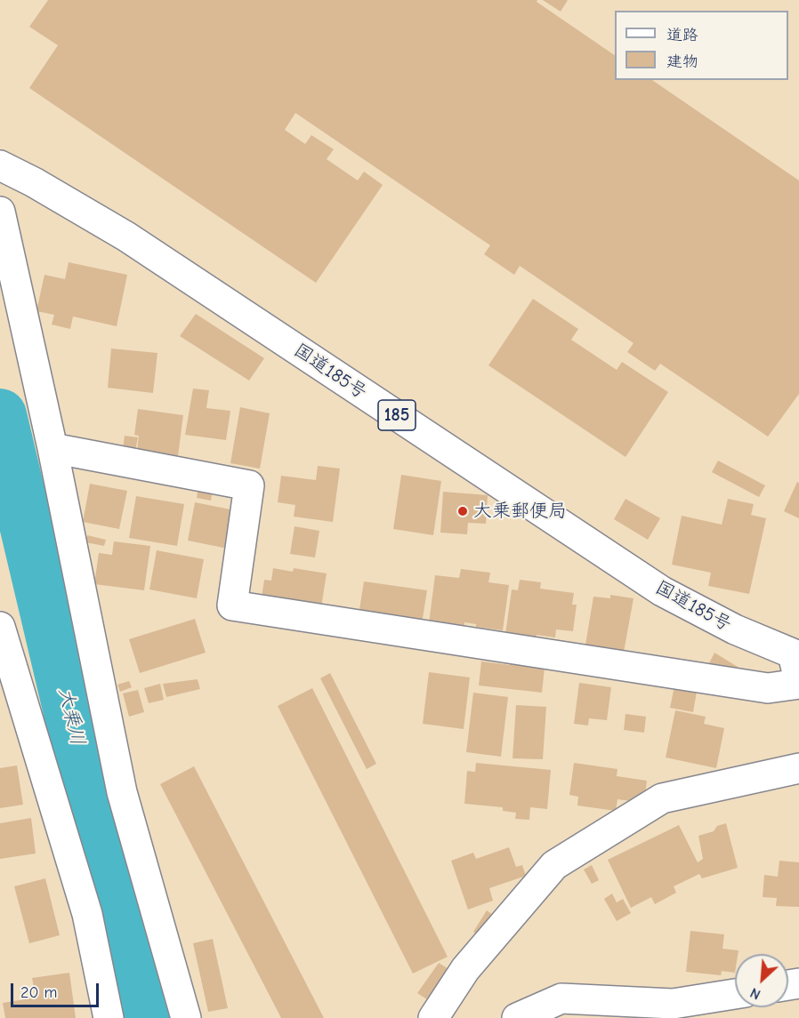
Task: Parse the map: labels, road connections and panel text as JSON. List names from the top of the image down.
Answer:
{
  "streets": {
    "main road": ["国道185号", "185"]
  },
  "water": ["大乗川"],
  "places": ["大乗郵便局"],
  "legend": ["道路", "建物"],
  "scale_bar": "20 m",
  "north": "bottom left"
}
